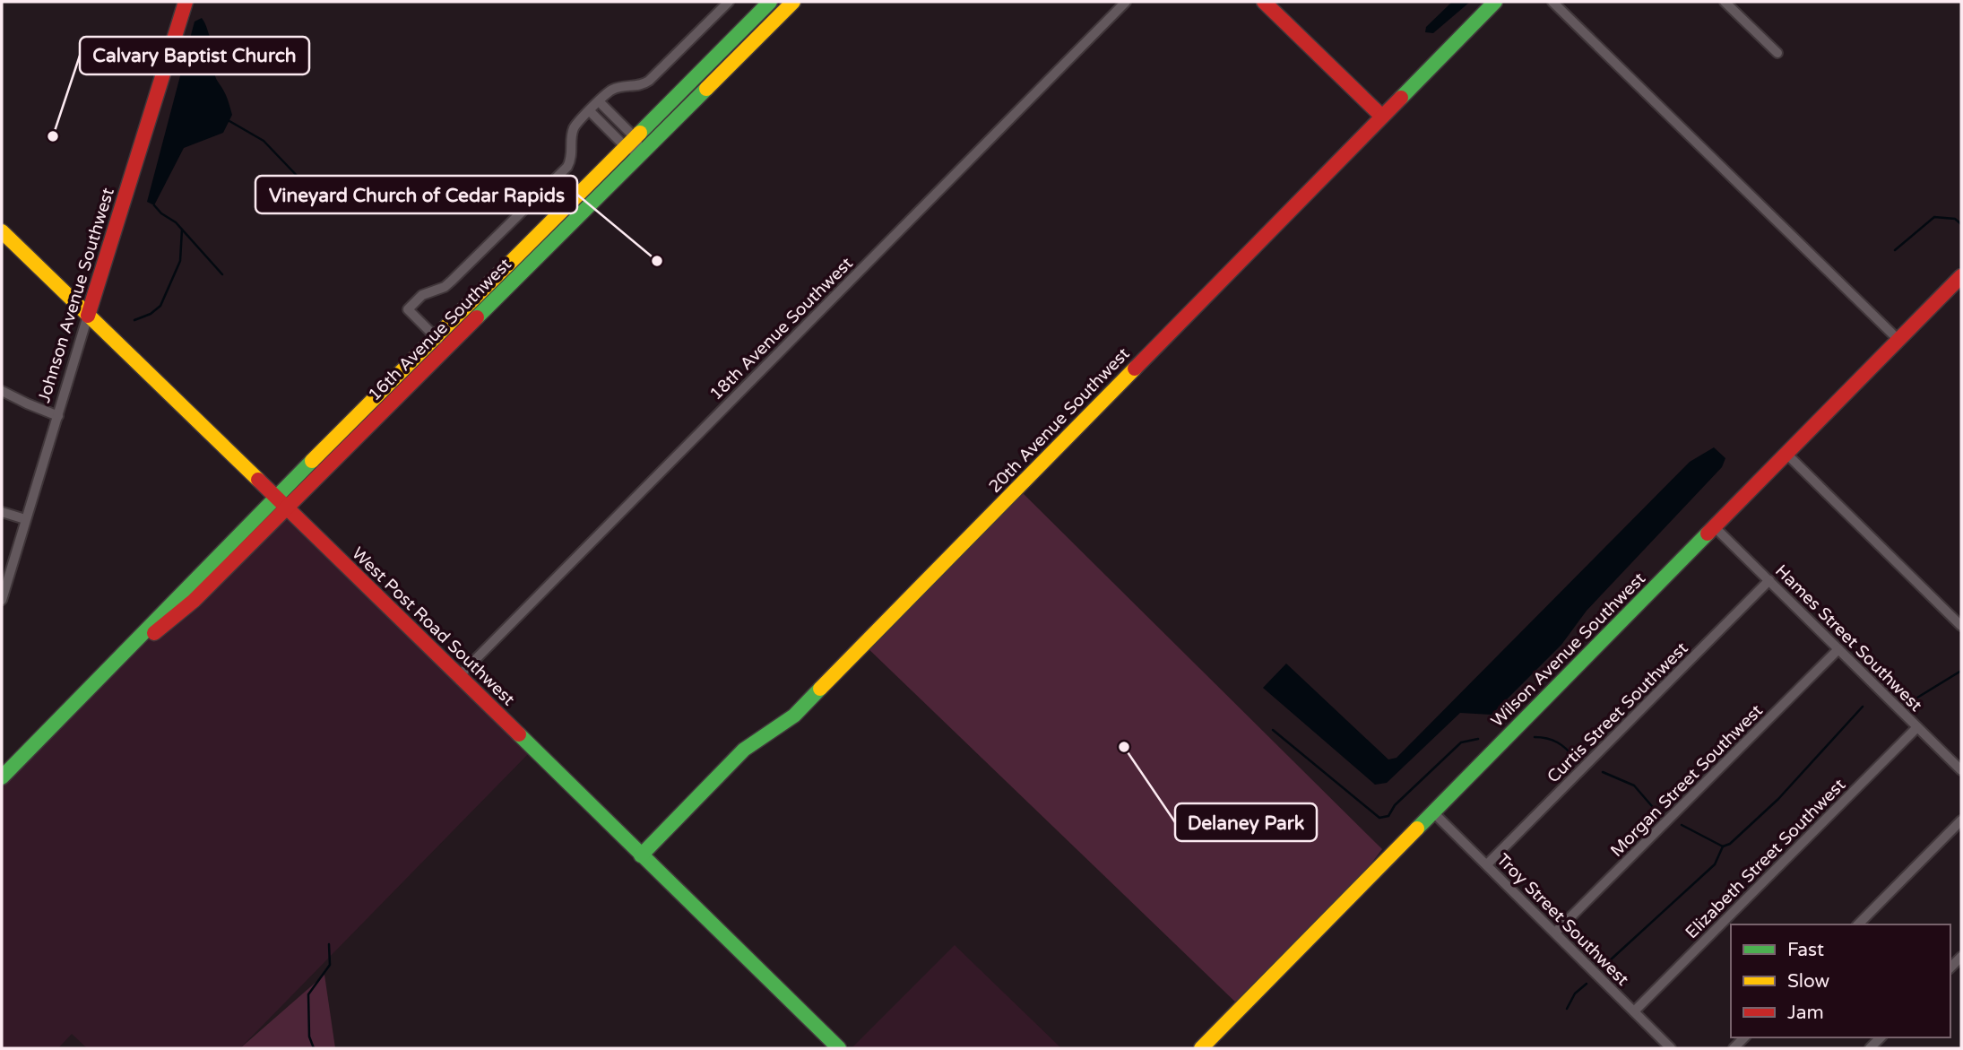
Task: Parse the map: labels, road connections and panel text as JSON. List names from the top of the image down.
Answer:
{
  "streets": {
    "street": [
      "Johnson Avenue Southwest",
      "18th Avenue Southwest",
      "16th Avenue Southwest",
      "20th Avenue Southwest",
      "West Post Road Southwest",
      "Hames Street Southwest",
      "Wilson Avenue Southwest",
      "Curtis Street Southwest",
      "Morgan Street Southwest",
      "Elizabeth Street Southwest",
      "Troy Street Southwest"
    ]
  },
  "crossings": [
    ["Johnson Avenue Southwest", "West Post Road Southwest"],
    ["18th Avenue Southwest", "West Post Road Southwest"],
    ["16th Avenue Southwest", "West Post Road Southwest"],
    ["20th Avenue Southwest", "West Post Road Southwest"],
    ["Hames Street Southwest", "Wilson Avenue Southwest"],
    ["Hames Street Southwest", "Curtis Street Southwest"],
    ["Hames Street Southwest", "Morgan Street Southwest"],
    ["Hames Street Southwest", "Elizabeth Street Southwest"],
    ["Wilson Avenue Southwest", "Troy Street Southwest"],
    ["Curtis Street Southwest", "Troy Street Southwest"],
    ["Morgan Street Southwest", "Troy Street Southwest"],
    ["Elizabeth Street Southwest", "Troy Street Southwest"]
  ],
  "places": ["Calvary Baptist Church", "Vineyard Church of Cedar Rapids", "Delaney Park"],
  "legend": ["Fast", "Slow", "Jam"]
}
